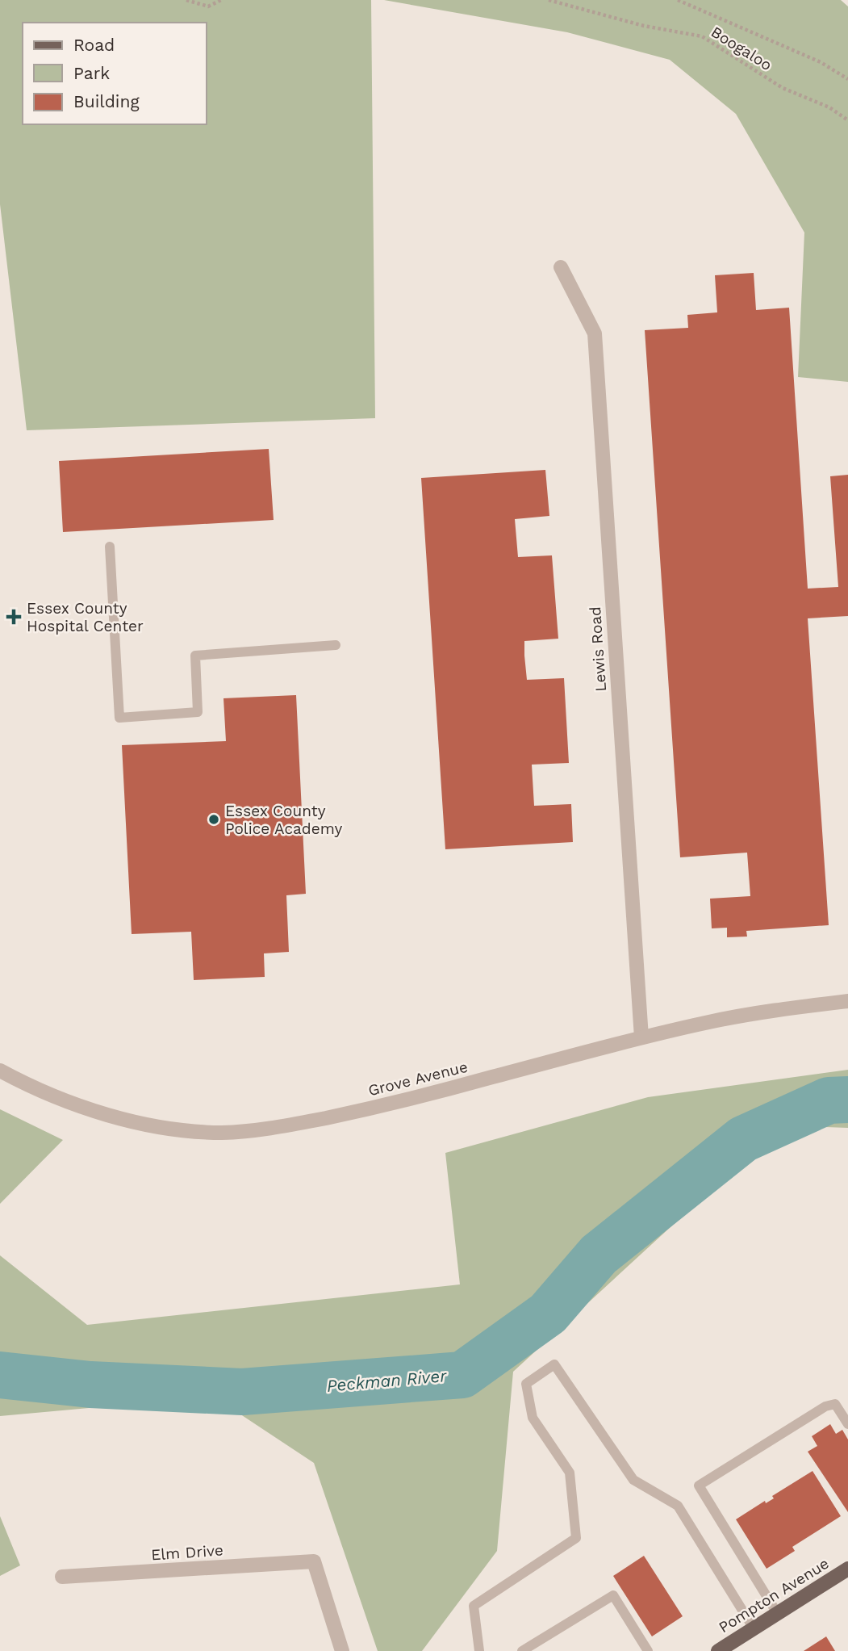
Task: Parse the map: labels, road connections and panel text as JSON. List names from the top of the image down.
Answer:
{
  "streets": {
    "main road": ["Pompton Avenue"],
    "street": ["Lewis Road", "Grove Avenue", "Elm Drive"],
    "path": ["Boogaloo"]
  },
  "crossings": [
    ["Lewis Road", "Grove Avenue"]
  ],
  "water": ["Peckman River"],
  "places": {
    "health": ["Essex County Hospital Center"],
    "other": ["Essex County Police Academy"]
  },
  "legend": ["Road", "Park", "Building"]
}
